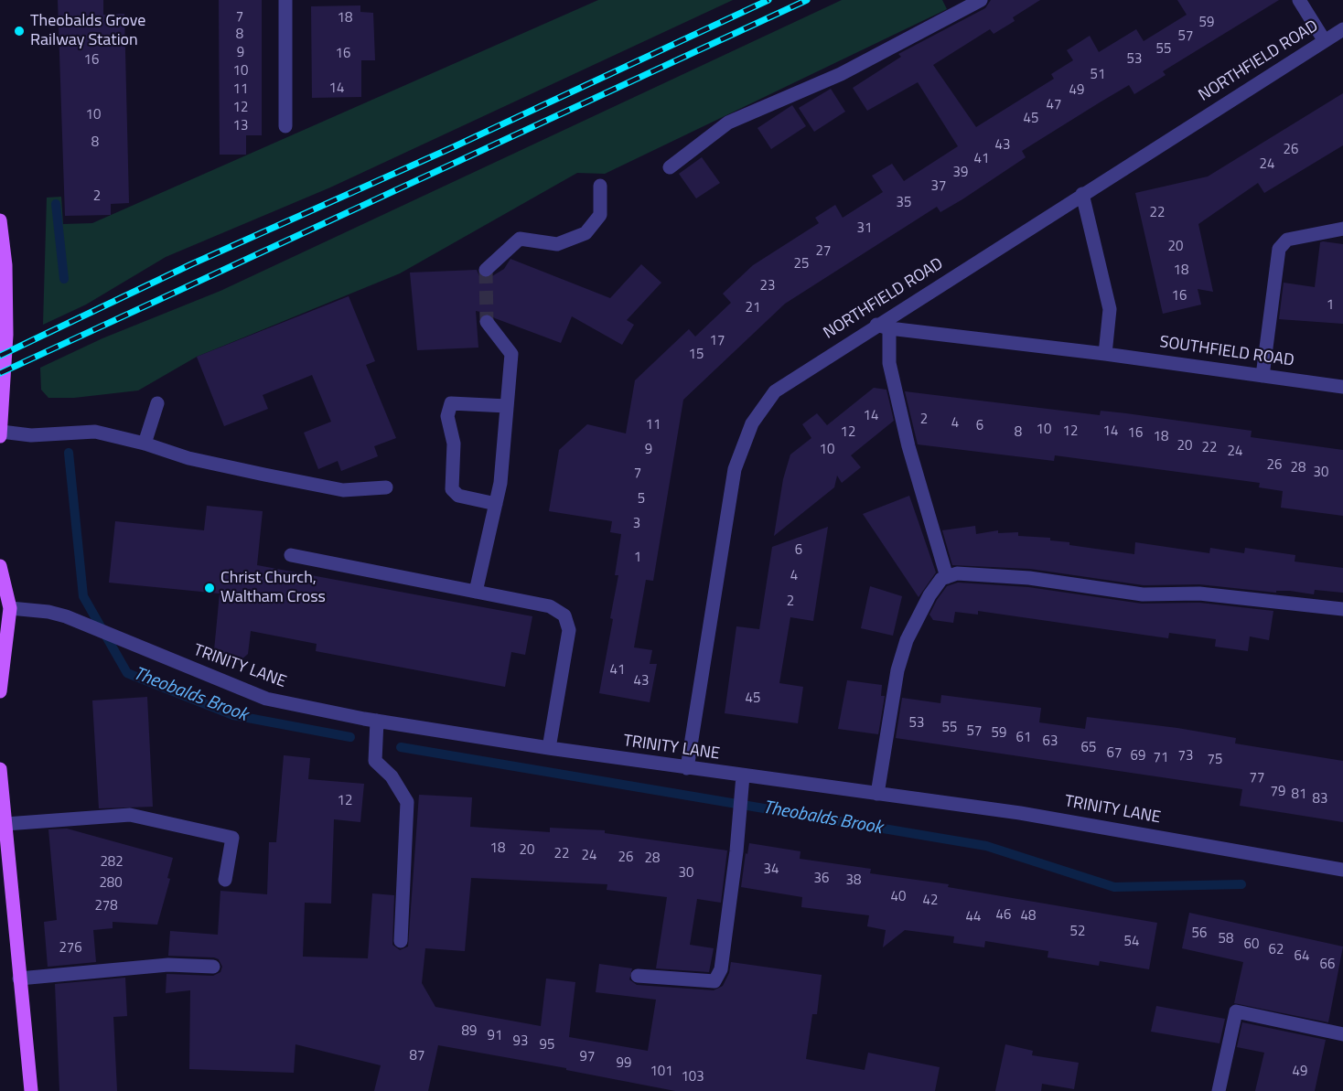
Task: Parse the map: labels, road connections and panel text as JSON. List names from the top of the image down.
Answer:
{
  "streets": {
    "street": ["NORTHFIELD ROAD", "SOUTHFIELD ROAD", "TRINITY LANE"]
  },
  "crossings": [
    ["NORTHFIELD ROAD", "SOUTHFIELD ROAD"],
    ["NORTHFIELD ROAD", "TRINITY LANE"]
  ],
  "water": ["Theobalds Brook"],
  "places": ["Theobalds Grove Railway Station", "Christ Church, Waltham Cross"],
  "house_numbers": [
    "7",
    "18",
    "59",
    "8",
    "57",
    "55",
    "9",
    "16",
    "53",
    "16",
    "10",
    "51",
    "14",
    "11",
    "49",
    "47",
    "12",
    "10",
    "45",
    "13",
    "8",
    "43",
    "26",
    "41",
    "24",
    "39",
    "37",
    "2",
    "35",
    "22",
    "31",
    "20",
    "27",
    "25",
    "18",
    "23",
    "16",
    "1",
    "21",
    "17",
    "15",
    "14",
    "2",
    "4",
    "11",
    "6",
    "10",
    "12",
    "14",
    "12",
    "8",
    "16",
    "18",
    "20",
    "22",
    "9",
    "10",
    "24",
    "26",
    "28",
    "30",
    "7",
    "5",
    "3",
    "6",
    "1",
    "4",
    "2",
    "41",
    "43",
    "45",
    "53",
    "55",
    "57",
    "59",
    "61",
    "63",
    "65",
    "67",
    "69",
    "73",
    "71",
    "75",
    "77",
    "79",
    "81",
    "83",
    "12",
    "18",
    "20",
    "22",
    "24",
    "26",
    "28",
    "282",
    "34",
    "30",
    "36",
    "38",
    "280",
    "40",
    "42",
    "278",
    "46",
    "48",
    "44",
    "52",
    "56",
    "58",
    "54",
    "60",
    "276",
    "62",
    "64",
    "66",
    "89",
    "91",
    "93",
    "95",
    "87",
    "97",
    "99",
    "101",
    "49",
    "103"
  ]
}
